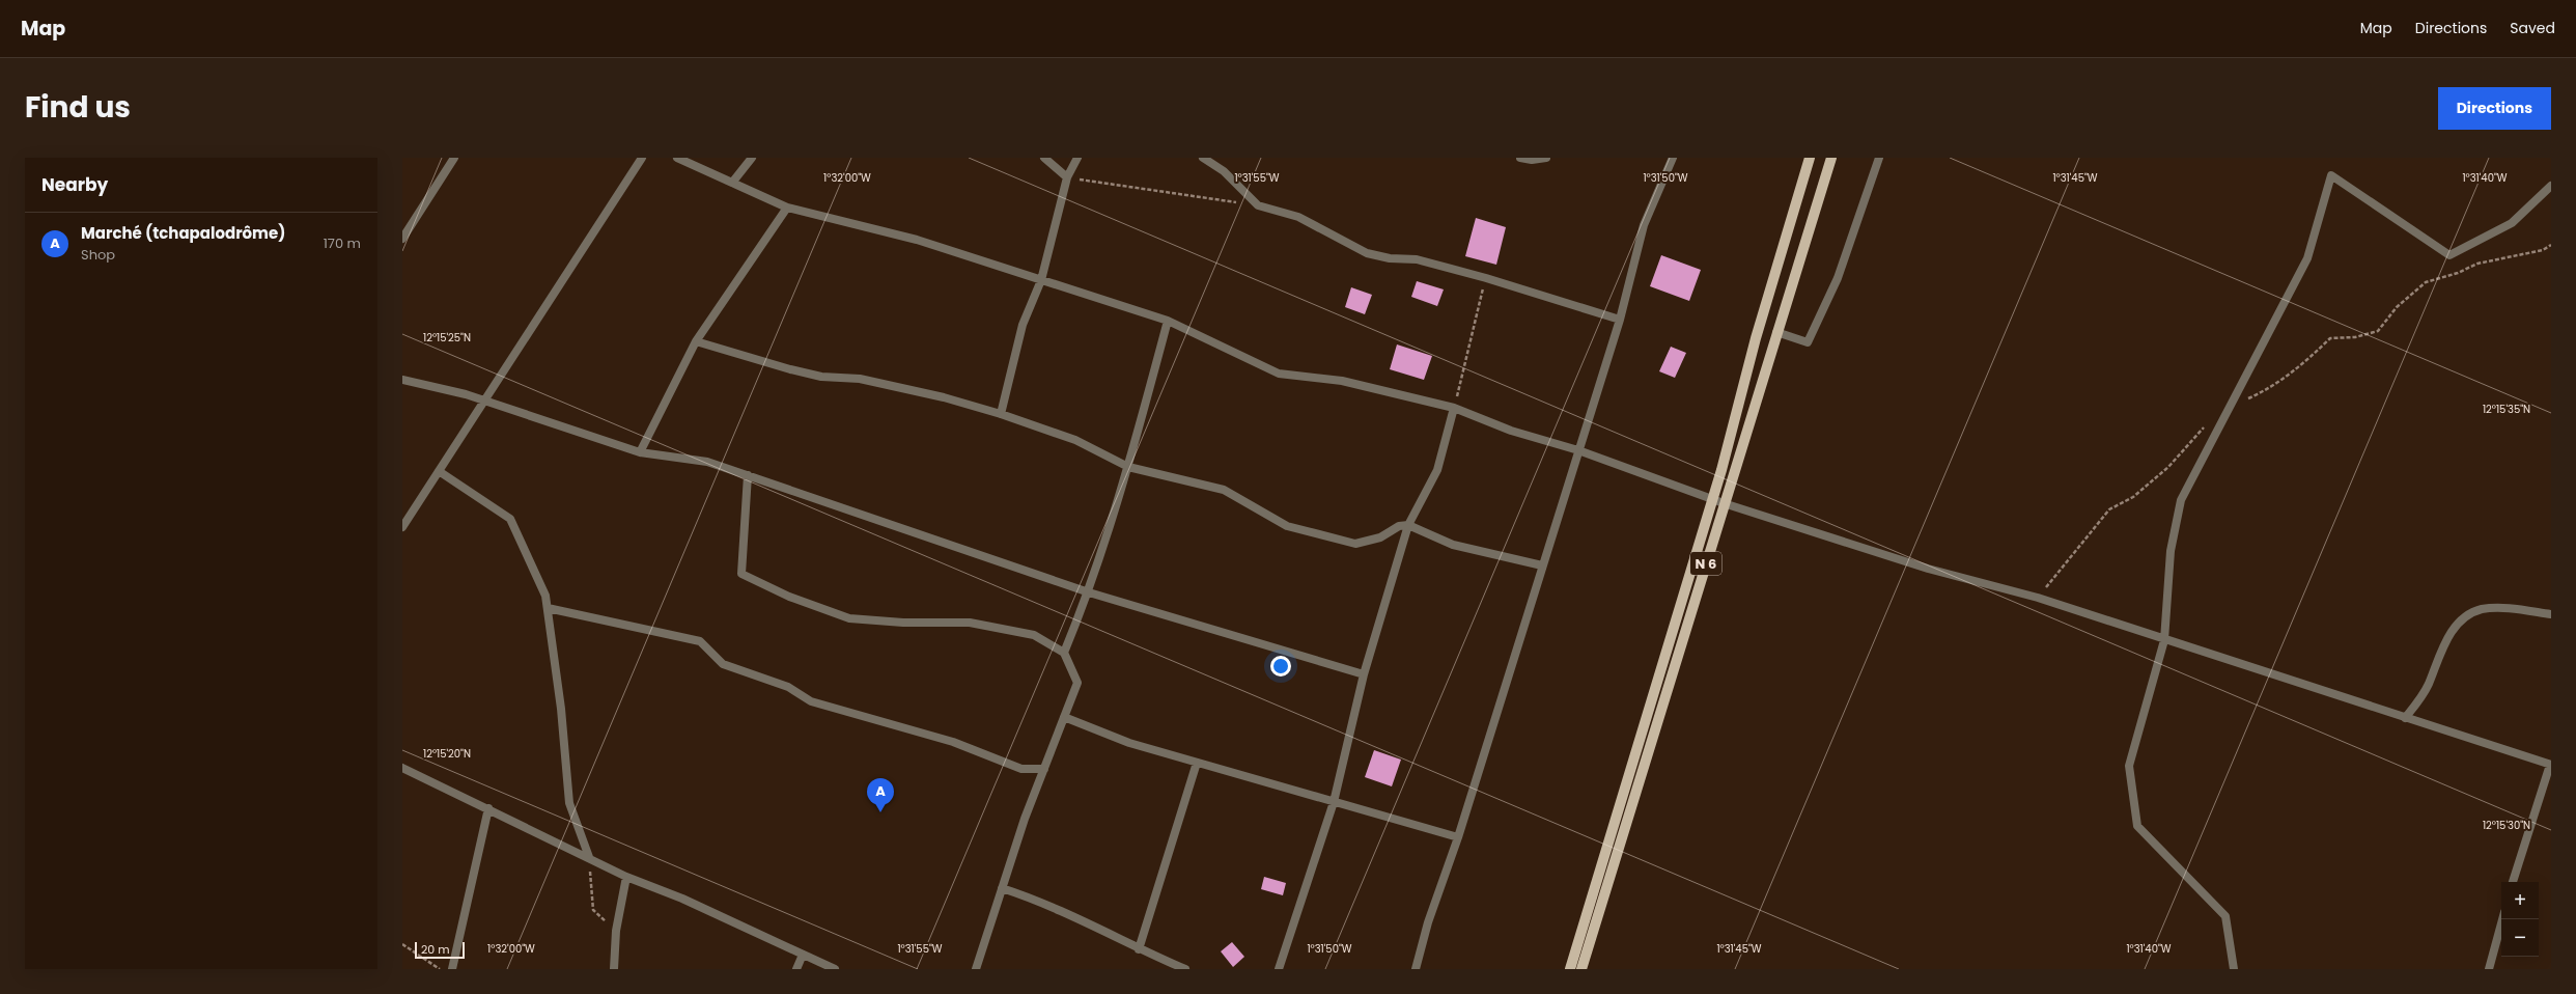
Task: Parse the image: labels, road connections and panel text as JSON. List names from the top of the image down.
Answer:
{
  "streets": {
    "main road": ["N 6"]
  },
  "scale_bar": "20 m",
  "page": {
    "header": "Map",
    "nav": ["Map", "Directions", "Saved"],
    "title": "Find us",
    "buttons": "Directions",
    "heading": "Nearby",
    "list": [
      {
        "mark": "A",
        "name": "Marché (tchapalodrôme)",
        "note": "Shop",
        "value": "170 m"
      }
    ],
    "pins": "A",
    "map_buttons": ["+", "−"],
    "scale": "20 m"
  },
  "coordinates": [
    "1°32'00\"W",
    "1°31'55\"W",
    "1°31'50\"W",
    "1°31'45\"W",
    "1°31'40\"W",
    "12°15'25\"N",
    "12°15'35\"N",
    "12°15'20\"N",
    "12°15'30\"N"
  ]
}
